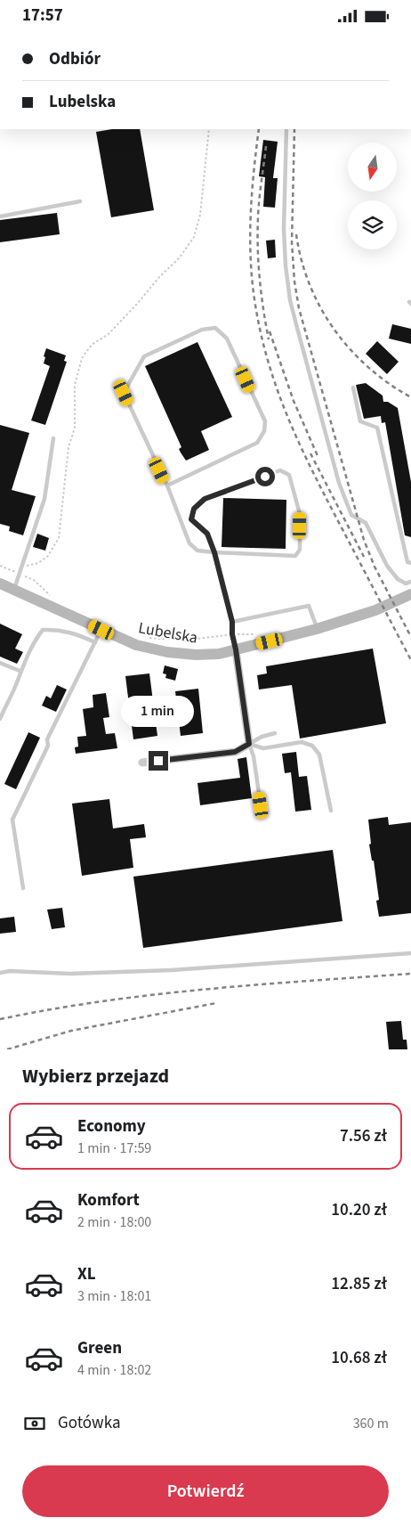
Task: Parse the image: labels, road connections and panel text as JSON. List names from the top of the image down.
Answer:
{
  "streets": {
    "street": ["Lubelska"]
  },
  "north": "bottom",
  "page": {
    "status": "17:57",
    "banner": ["Odbiór", "Lubelska"],
    "bubble": "1 min",
    "heading": "Wybierz przejazd",
    "list": [
      {
        "name": "Economy",
        "note": "1 min · 17:59",
        "value": "7.56 zł"
      },
      {
        "name": "Komfort",
        "note": "2 min · 18:00",
        "value": "10.20 zł"
      },
      {
        "name": "XL",
        "note": "3 min · 18:01",
        "value": "12.85 zł"
      },
      {
        "name": "Green",
        "note": "4 min · 18:02",
        "value": "10.68 zł"
      }
    ],
    "pay": ["Gotówka", "360 m"],
    "buttons": "Potwierdź"
  }
}
